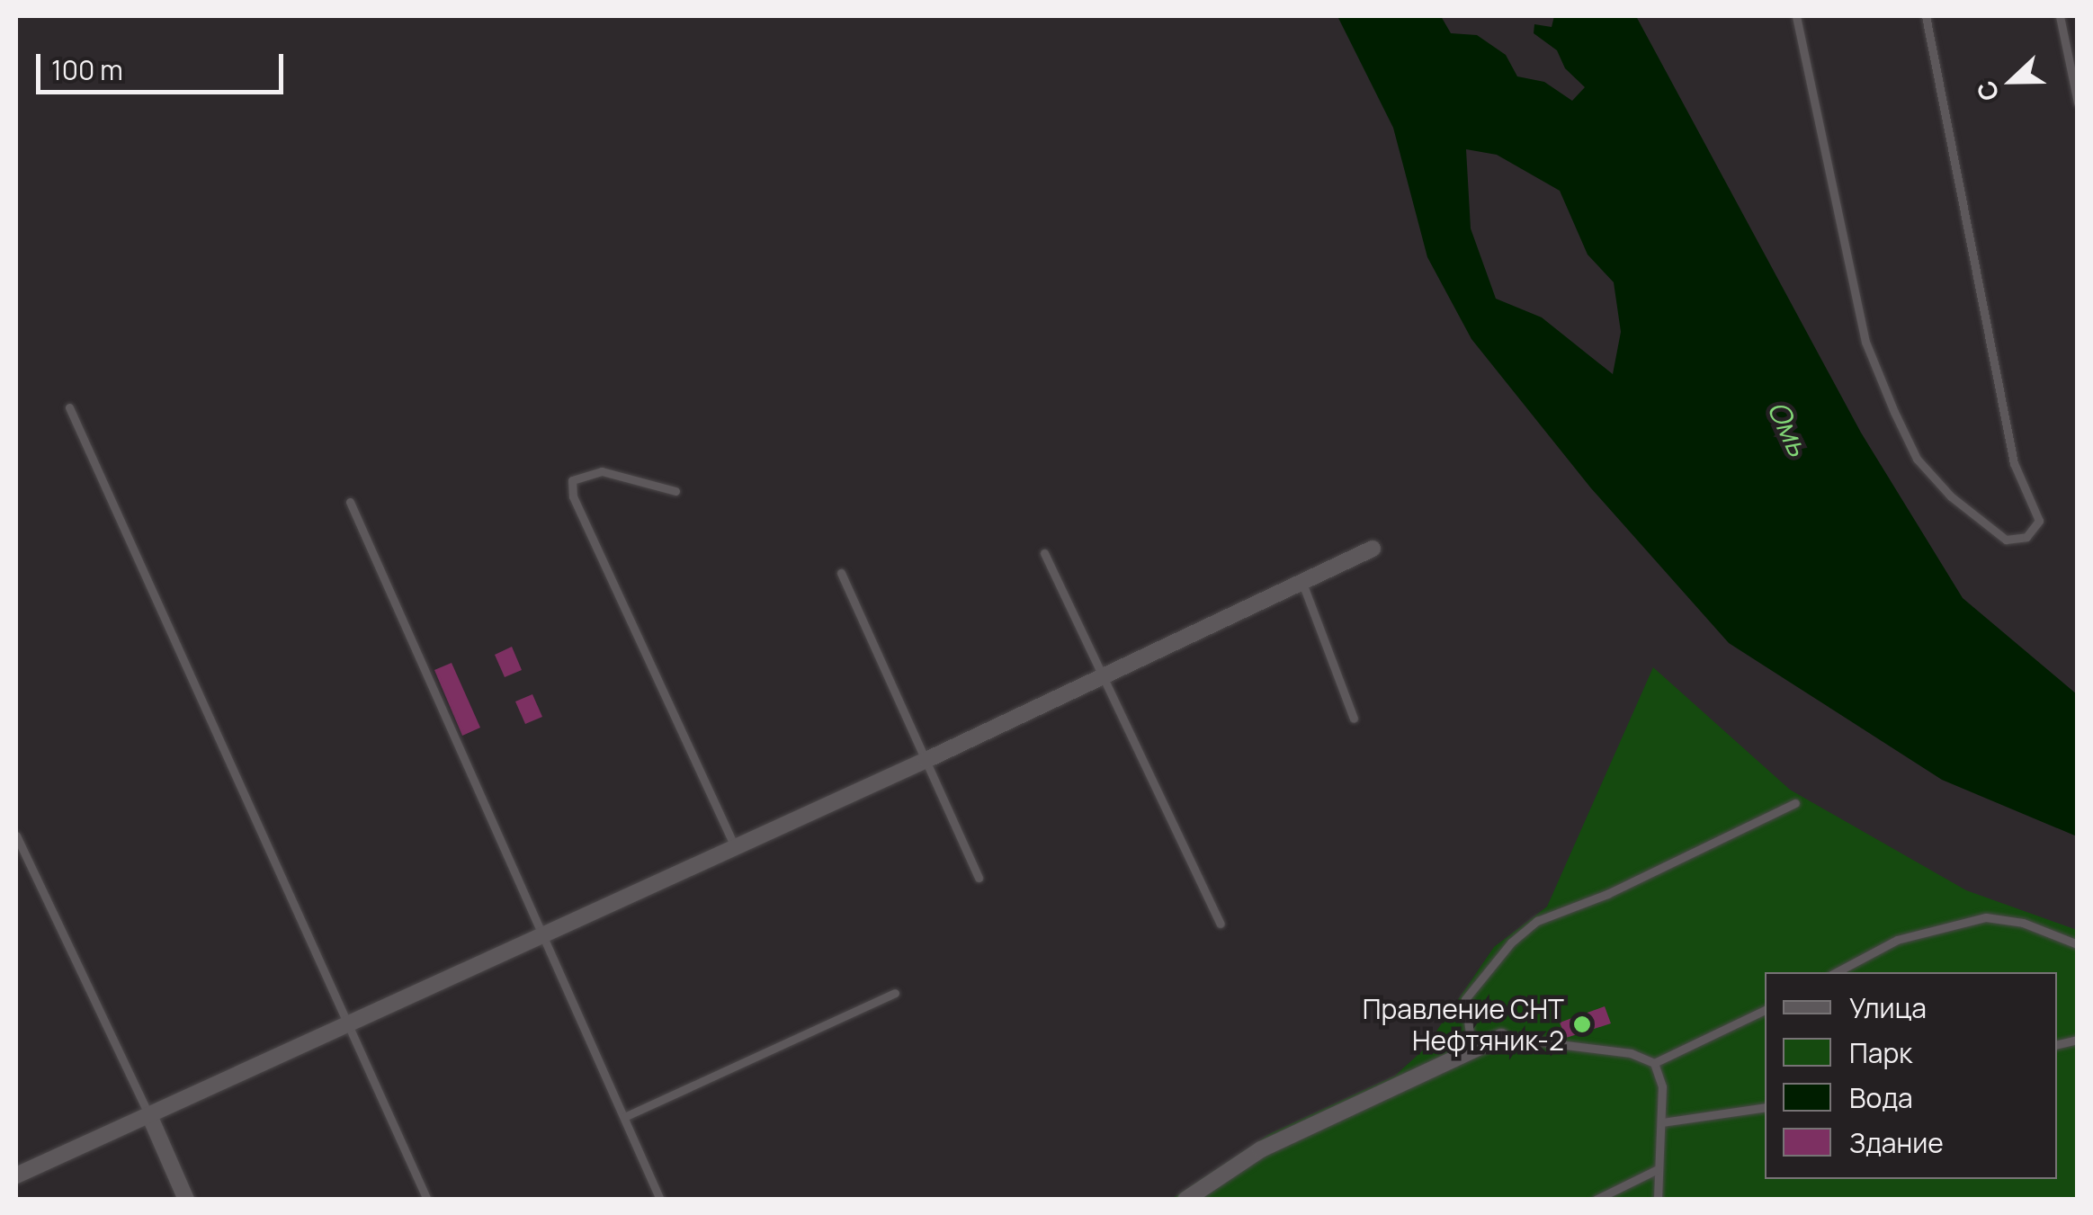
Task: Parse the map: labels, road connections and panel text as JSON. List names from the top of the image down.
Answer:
{
  "water": ["Омь"],
  "places": ["Правление СНТ Нефтяник-2"],
  "legend": [
    "Улица",
    "Парк",
    "Вода",
    "Здание"
  ],
  "scale_bar": "100 m",
  "north": "left"
}
